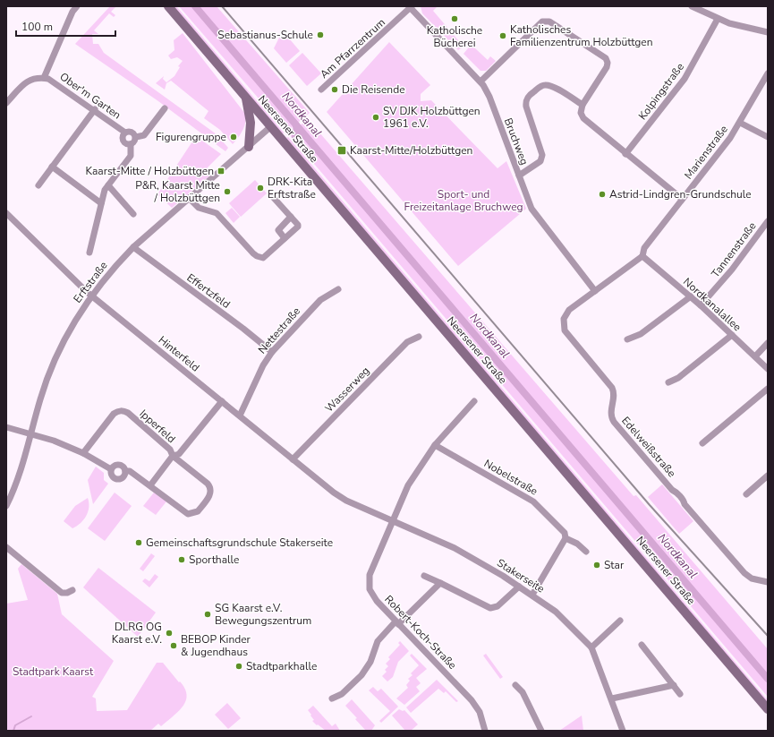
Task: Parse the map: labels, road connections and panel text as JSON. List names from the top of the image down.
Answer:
{
  "streets": {
    "main road": ["Neersener Straße"],
    "street": [
      "Am Pfarrzentrum",
      "Kolpingstraße",
      "Ober'm Garten",
      "Bruchweg",
      "Marienstraße",
      "Tannenstraße",
      "Erftstraße",
      "Effertzfeld",
      "Nordkanalallee",
      "Nettestraße",
      "Hinterfeld",
      "Wasserweg",
      "Ipperfeld",
      "Edelweißstraße",
      "Nobelstraße",
      "Stakerseite",
      "Robert-Koch-Straße"
    ]
  },
  "crossings": [
    ["Am Pfarrzentrum", "Bruchweg"],
    ["Neersener Straße", "Erftstraße"],
    ["Bruchweg", "Edelweißstraße"],
    ["Marienstraße", "Nordkanalallee"],
    ["Tannenstraße", "Nordkanalallee"],
    ["Erftstraße", "Effertzfeld"],
    ["Erftstraße", "Hinterfeld"],
    ["Effertzfeld", "Nettestraße"],
    ["Nettestraße", "Hinterfeld"],
    ["Hinterfeld", "Wasserweg"],
    ["Hinterfeld", "Stakerseite"],
    ["Stakerseite", "Robert-Koch-Straße"]
  ],
  "water": ["Nordkanal"],
  "parks": ["Sport- und Freizeitanlage Bruchweg", "Stadtpark Kaarst"],
  "places": {
    "other": [
      "Katholische Bücherei",
      "Sebastianus-Schule",
      "Katholisches Familienzentrum Holzbüttgen",
      "Die Reisende",
      "SV DJK Holzbüttgen 1961 e.V.",
      "Figurengruppe",
      "DRK-Kita Erftstraße",
      "P&R, Kaarst Mitte / Holzbüttgen",
      "Astrid-Lindgren-Grundschule",
      "Gemeinschaftsgrundschule Stakerseite",
      "Sporthalle",
      "Star",
      "SG Kaarst e.V. Bewegungszentrum",
      "DLRG OG Kaarst e.V.",
      "BEBOP Kinder & Jugendhaus",
      "Stadtparkhalle"
    ],
    "transit": ["Kaarst-Mitte/Holzbüttgen", "Kaarst-Mitte / Holzbüttgen"]
  },
  "scale_bar": "100 m"
}
